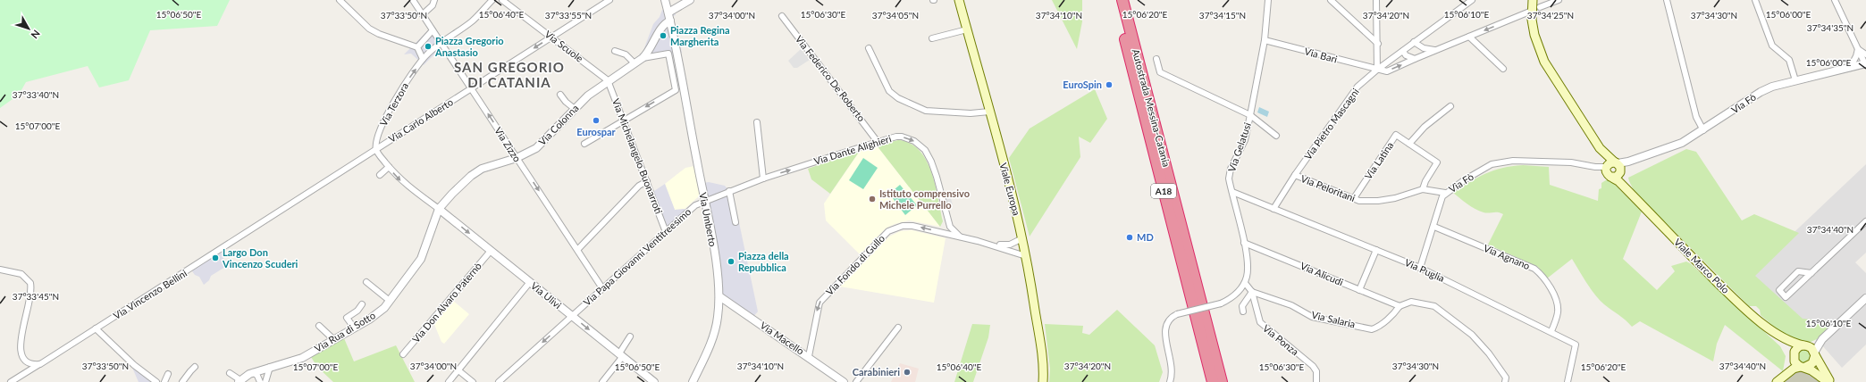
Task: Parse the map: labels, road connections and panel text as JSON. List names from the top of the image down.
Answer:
{
  "streets": {
    "highway": ["Autostrada Messina-Catania", "A18"],
    "main road": ["Viale Europa", "Viale Marco Polo"],
    "street": [
      "Via Scuole",
      "Via Bari",
      "Via Federico De Roberto",
      "Via Fò",
      "Via Terzora",
      "Via Carlo Alberto",
      "Via Pietro Mascagni",
      "Via Colonna",
      "Via Zizzo",
      "Via Gelatusi",
      "Via Dante Alighieri",
      "Via Michelangelo Buonarroti",
      "Via Latina",
      "Via Peloritani",
      "Via Umberto",
      "Via Papa Giovanni Ventitreesimo",
      "Via Agnano",
      "Via Fondo di Gullo",
      "Via Puglia",
      "Via Alicudi",
      "Via Vincenzo Bellini",
      "Via Ulivi",
      "Via Don Alvaro Paternò",
      "Via Salaria",
      "Via Rua di Sotto",
      "Via Macello",
      "Via Ponza"
    ]
  },
  "crossings": [
    ["Via Scuole", "Via Carlo Alberto"],
    ["Via Scuole", "Via Colonna"],
    ["Via Scuole", "Via Michelangelo Buonarroti"],
    ["Via Bari", "Via Pietro Mascagni"],
    ["Via Bari", "Via Gelatusi"],
    ["Via Federico De Roberto", "Via Dante Alighieri"],
    ["Via Fò", "Via Peloritani"],
    ["Via Fò", "Via Agnano"],
    ["Via Fò", "Viale Marco Polo"],
    ["Via Fò", "Via Puglia"],
    ["Via Terzora", "Via Carlo Alberto"],
    ["Via Terzora", "Via Zizzo"],
    ["Via Terzora", "Via Vincenzo Bellini"],
    ["Via Carlo Alberto", "Via Zizzo"],
    ["Via Carlo Alberto", "Via Vincenzo Bellini"],
    ["Via Pietro Mascagni", "Via Peloritani"],
    ["Via Pietro Mascagni", "Via Puglia"],
    ["Via Colonna", "Via Zizzo"],
    ["Via Colonna", "Via Michelangelo Buonarroti"],
    ["Via Colonna", "Via Ulivi"],
    ["Via Colonna", "Via Rua di Sotto"],
    ["Via Zizzo", "Via Papa Giovanni Ventitreesimo"],
    ["Via Gelatusi", "Via Puglia"],
    ["Via Gelatusi", "Via Alicudi"],
    ["Via Dante Alighieri", "Via Papa Giovanni Ventitreesimo"],
    ["Via Dante Alighieri", "Via Fondo di Gullo"],
    ["Via Michelangelo Buonarroti", "Via Papa Giovanni Ventitreesimo"],
    ["Via Latina", "Via Peloritani"],
    ["Via Umberto", "Via Papa Giovanni Ventitreesimo"],
    ["Via Umberto", "Via Macello"],
    ["Via Papa Giovanni Ventitreesimo", "Via Ulivi"],
    ["Via Agnano", "Via Puglia"],
    ["Via Fondo di Gullo", "Via Macello"],
    ["Via Alicudi", "Via Salaria"],
    ["Via Ulivi", "Via Don Alvaro Paternò"],
    ["Via Ulivi", "Via Rua di Sotto"],
    ["Via Salaria", "Via Ponza"]
  ],
  "one_way": ["Via Terzora", "Via Fondo di Gullo", "Via Ulivi"],
  "districts": ["SAN GREGORIO DI CATANIA"],
  "places": [
    "Piazza Regina Margherita",
    "Piazza Gregorio Anastasio",
    "EuroSpin",
    "Eurospar",
    "Istituto comprensivo Michele Purrello",
    "MD",
    "Largo Don Vincenzo Scuderi",
    "Piazza della Repubblica",
    "Carabinieri"
  ],
  "north": "bottom right",
  "coordinates": [
    "15°06'40\"E",
    "15°06'30\"E",
    "15°06'20\"E",
    "15°06'10\"E",
    "15°06'00\"E",
    "15°06'50\"E",
    "37°33'50\"N",
    "37°33'55\"N",
    "37°34'00\"N",
    "37°34'05\"N",
    "37°34'10\"N",
    "37°34'15\"N",
    "37°34'20\"N",
    "37°34'25\"N",
    "37°34'30\"N",
    "37°34'35\"N",
    "37°33'40\"N",
    "15°07'00\"E",
    "37°34'40\"N",
    "37°33'45\"N"
  ]
}
